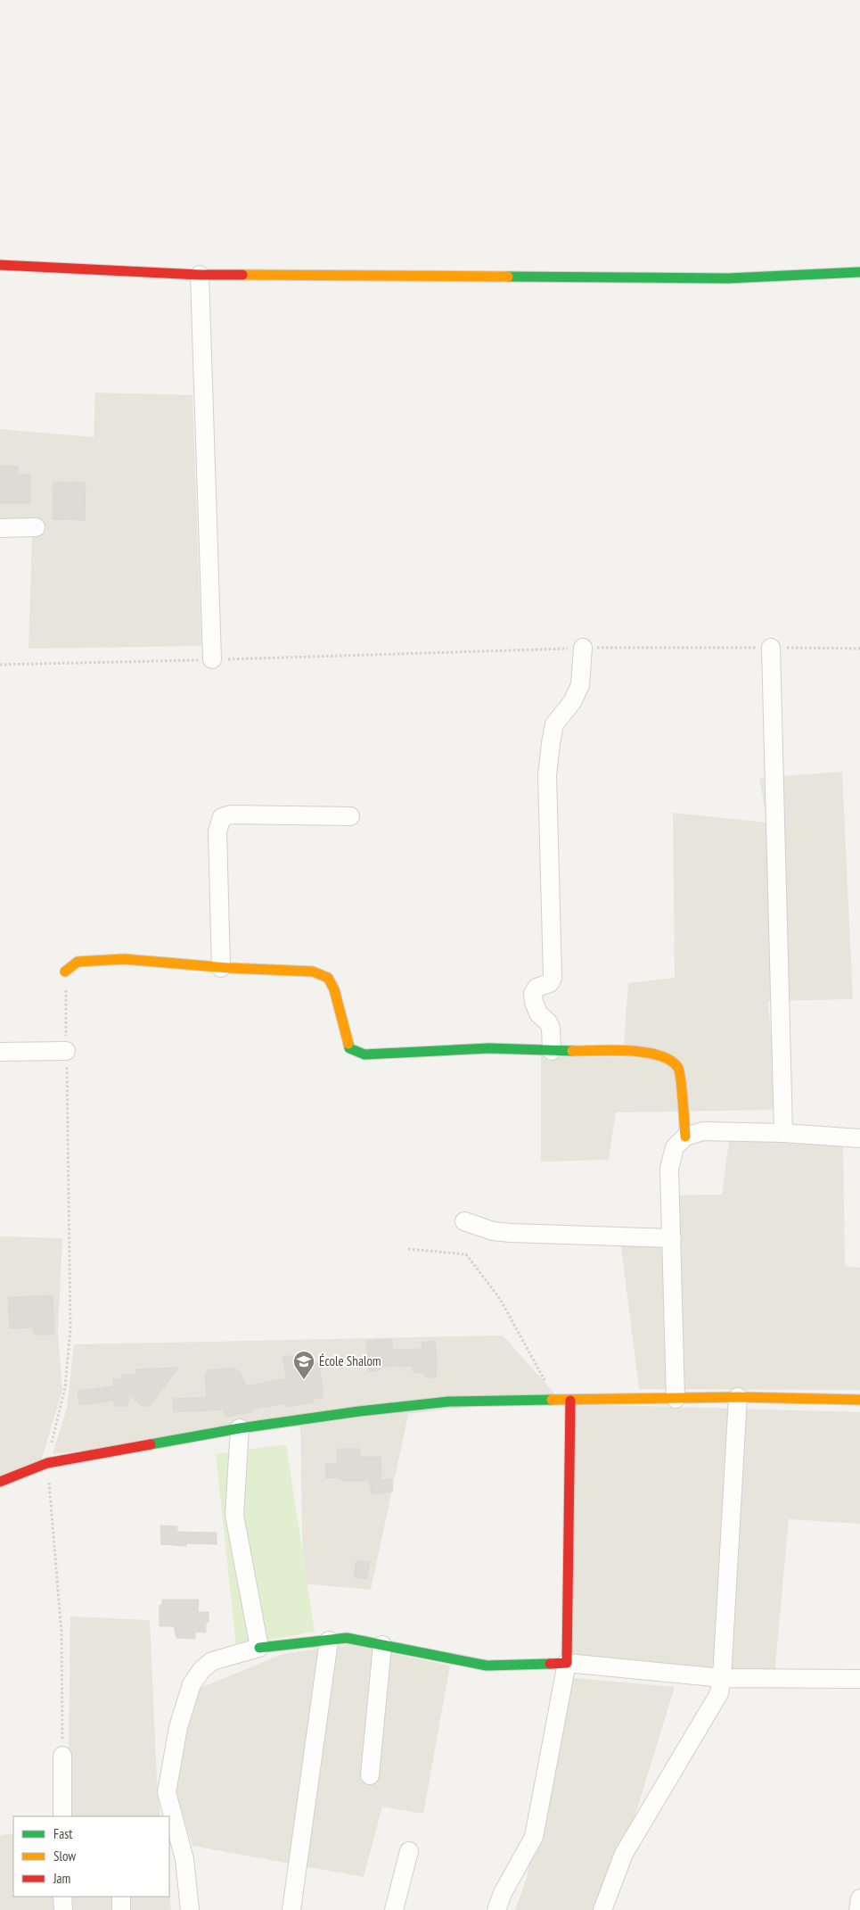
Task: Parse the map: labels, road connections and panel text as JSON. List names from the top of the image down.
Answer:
{
  "places": {
    "school or university": ["École Shalom"]
  },
  "legend": ["Fast", "Slow", "Jam"]
}
